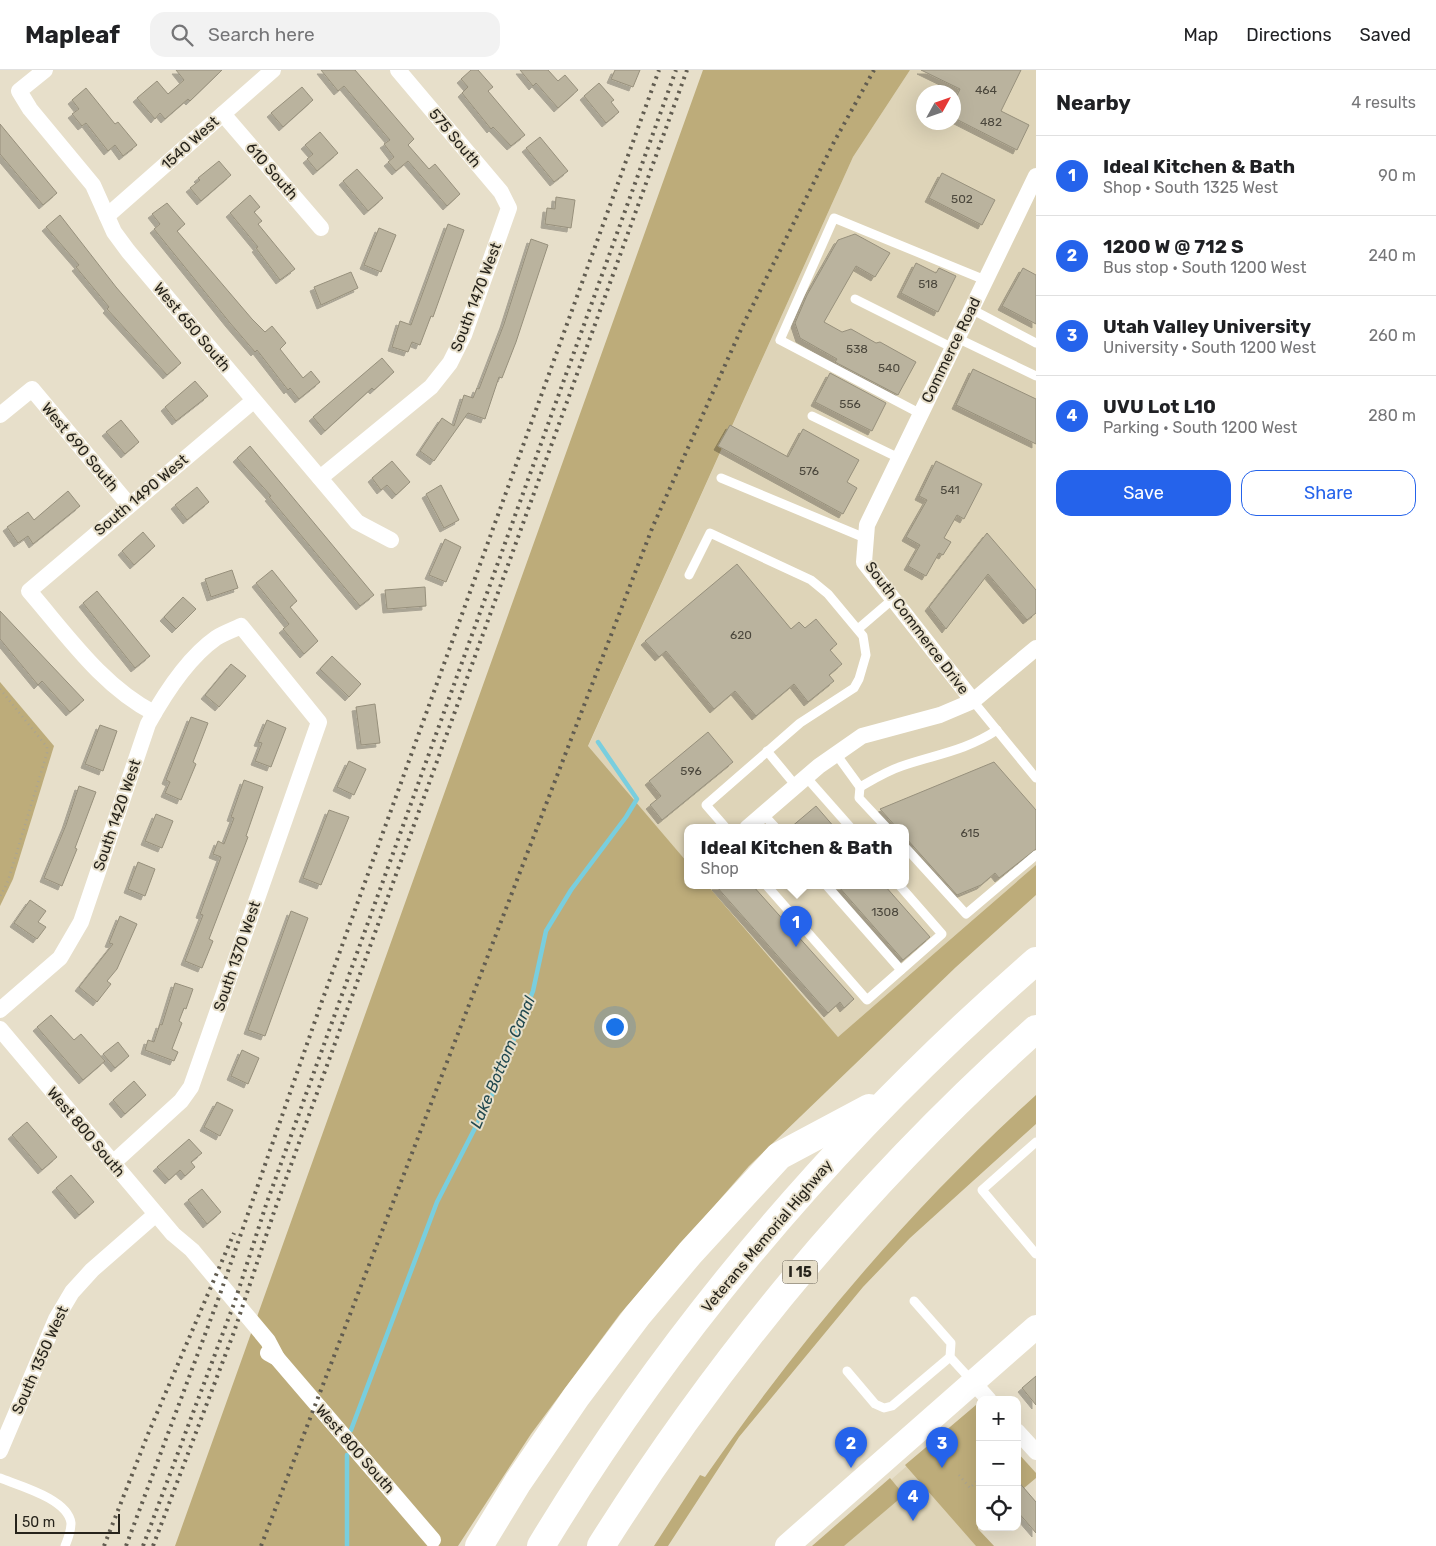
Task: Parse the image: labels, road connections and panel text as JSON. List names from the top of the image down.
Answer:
{
  "streets": {
    "highway": ["Veterans Memorial Highway", "I 15"],
    "street": [
      "575 South",
      "1540 West",
      "610 South",
      "South 1470 West",
      "West 650 South",
      "Commerce Road",
      "West 690 South",
      "South 1490 West",
      "South Commerce Drive",
      "South 1420 West",
      "South 1370 West",
      "West 800 South",
      "South 1350 West"
    ]
  },
  "crossings": [
    ["575 South", "South 1470 West"],
    ["1540 West", "610 South"],
    ["1540 West", "West 650 South"],
    ["South 1470 West", "West 650 South"],
    ["West 650 South", "South 1490 West"],
    ["Commerce Road", "South Commerce Drive"],
    ["West 690 South", "South 1490 West"],
    ["South 1490 West", "South 1420 West"],
    ["South 1420 West", "South 1370 West"],
    ["South 1370 West", "West 800 South"],
    ["West 800 South", "South 1350 West"]
  ],
  "water": ["Lake Bottom Canal"],
  "house_numbers": [
    "464",
    "482",
    "502",
    "518",
    "538",
    "540",
    "556",
    "576",
    "541",
    "620",
    "596",
    "615",
    "1308"
  ],
  "scale_bar": "50 m",
  "north": "top right",
  "page": {
    "header": "Mapleaf",
    "search": "Search here",
    "nav": ["Map", "Directions", "Saved"],
    "heading": ["Nearby", "4 results"],
    "list": [
      {
        "mark": "1",
        "name": "Ideal Kitchen & Bath",
        "note": "Shop · South 1325 West",
        "value": "90 m"
      },
      {
        "mark": "2",
        "name": "1200 W @ 712 S",
        "note": "Bus stop · South 1200 West",
        "value": "240 m"
      },
      {
        "mark": "3",
        "name": "Utah Valley University",
        "note": "University · South 1200 West",
        "value": "260 m"
      },
      {
        "mark": "4",
        "name": "UVU Lot L10",
        "note": "Parking · South 1200 West",
        "value": "280 m"
      }
    ],
    "buttons": ["Save", "Share"],
    "popup": ["Ideal Kitchen & Bath", "Shop"],
    "pins": [
      "1",
      "2",
      "3",
      "4"
    ],
    "map_buttons": ["+", "−"],
    "scale": "50 m"
  }
}
